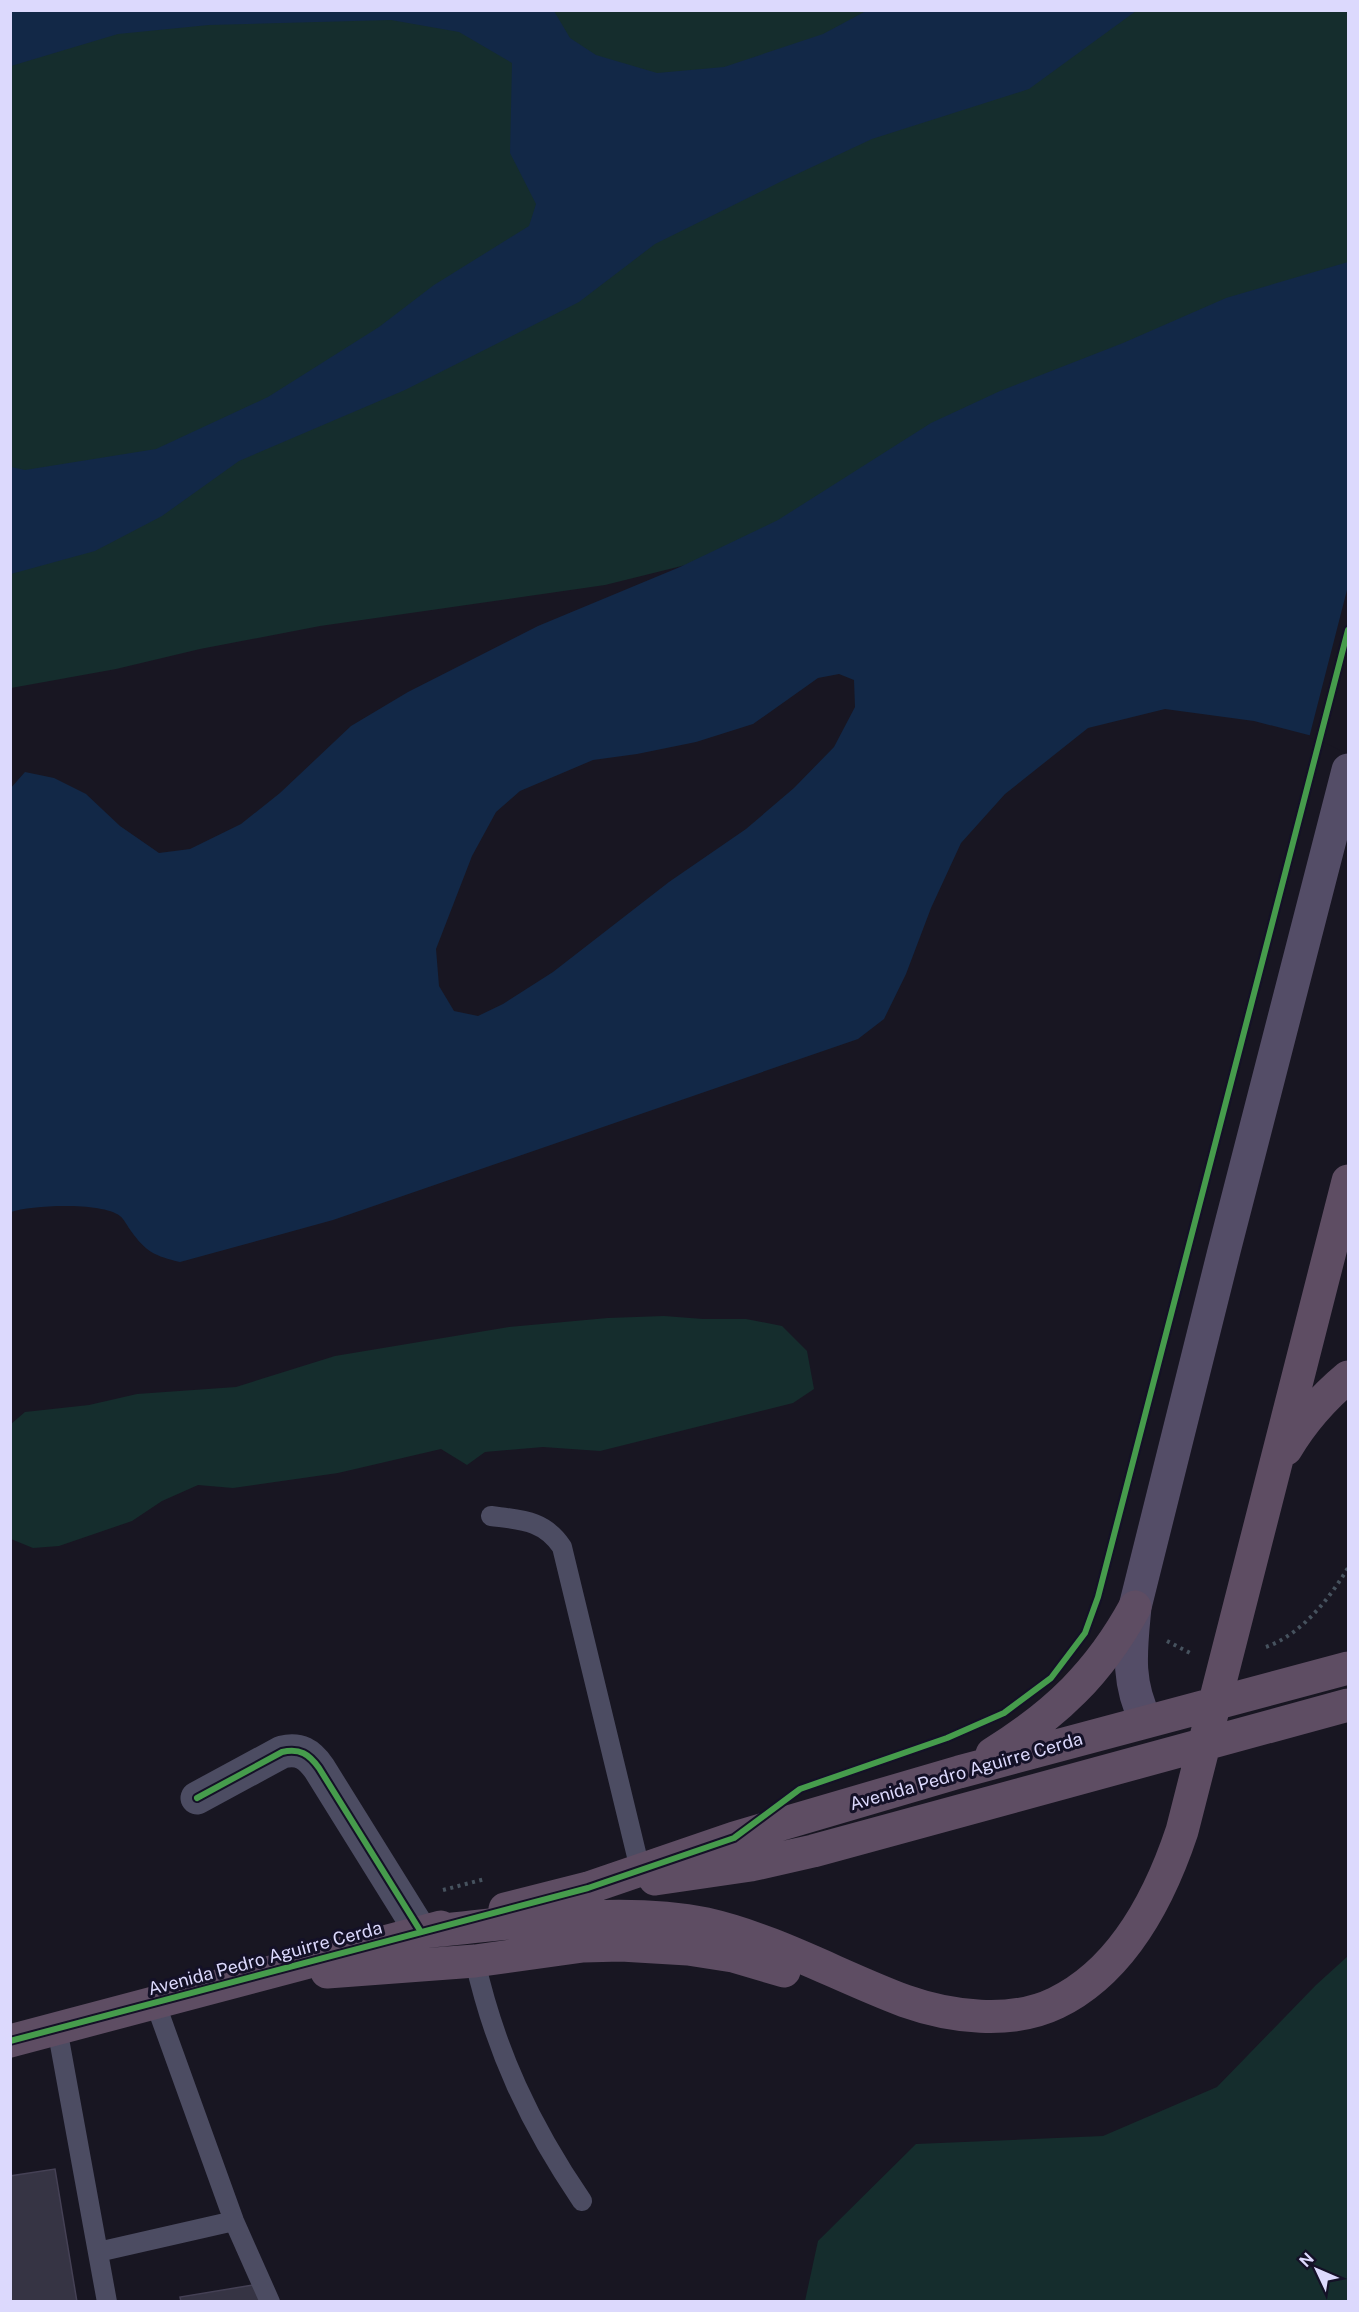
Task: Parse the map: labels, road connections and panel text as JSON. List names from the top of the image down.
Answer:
{
  "streets": {
    "highway": ["Avenida Pedro Aguirre Cerda"]
  },
  "north": "top left"
}
